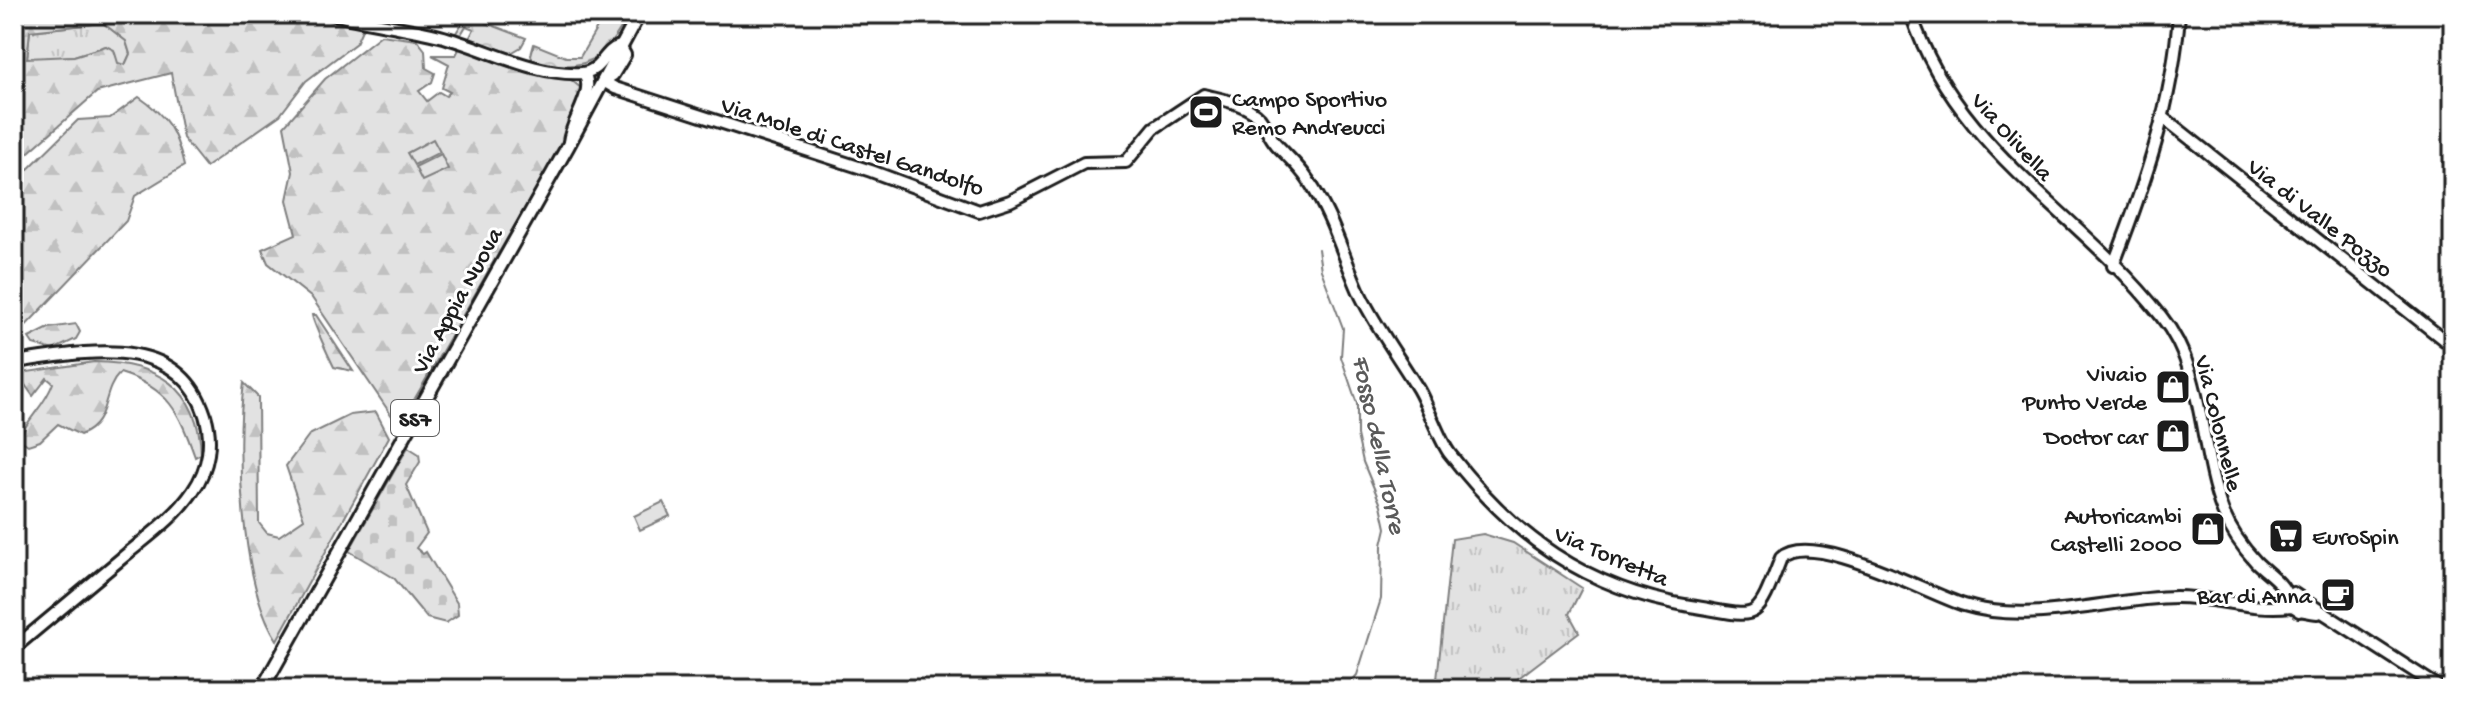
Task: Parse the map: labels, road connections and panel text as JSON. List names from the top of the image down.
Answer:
{
  "streets": {
    "main road": ["Via Appia Nuova", "SS7"],
    "street": [
      "Via Olivella",
      "Via Mole di Castel Gandolfo",
      "Via di Valle Pozzo",
      "Via Colonnelle",
      "Via Torretta"
    ]
  },
  "crossings": [
    ["Via Olivella", "Via Colonnelle"],
    ["Via Mole di Castel Gandolfo", "Via Appia Nuova"],
    ["Via Mole di Castel Gandolfo", "Via Torretta"],
    ["Via Colonnelle", "Via Torretta"]
  ],
  "water": ["Fosso della Torre"],
  "places": {
    "sports": ["Campo Sportivo Remo Andreucci"],
    "shop": ["Vivaio Punto Verde", "Doctor car", "Autoricambi Castelli 2000"],
    "supermarket": ["EuroSpin"],
    "cafe": ["Bar di Anna"]
  }
}
